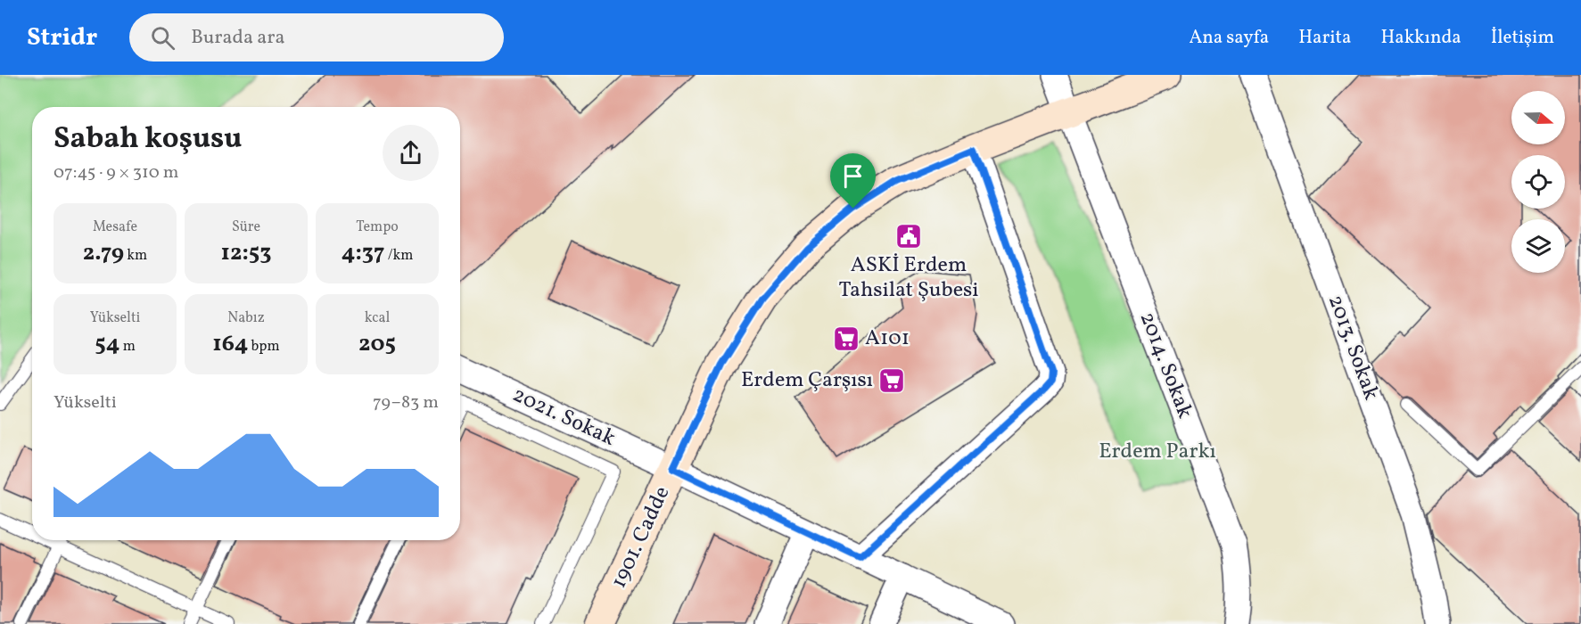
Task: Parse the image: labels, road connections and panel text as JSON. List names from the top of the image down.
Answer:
{
  "streets": {
    "street": [
      "2013. Sokak",
      "2014. Sokak",
      "2021. Sokak",
      "1901. Cadde"
    ]
  },
  "crossings": [
    ["2014. Sokak", "1901. Cadde"],
    ["2021. Sokak", "1901. Cadde"]
  ],
  "parks": ["Erdem Parkı"],
  "places": {
    "public building": ["ASKİ Erdem Tahsilat Şubesi"],
    "supermarket": ["A101", "Erdem Çarşısı"]
  },
  "north": "right",
  "page": {
    "header": "Stridr",
    "search": "Burada ara",
    "nav": [
      "Ana sayfa",
      "Harita",
      "Hakkında",
      "İletişim"
    ],
    "heading": ["Sabah koşusu", "07:45 · 9 × 310 m"],
    "stats": [
      ["Mesafe", "2.79 km"],
      ["Süre", "12:53"],
      ["Tempo", "4:37 /km"],
      ["Yükselti", "54 m"],
      ["Nabız", "164 bpm"],
      ["kcal", "205"]
    ],
    "chart": ["Yükselti", "79–83 m"]
  }
}
